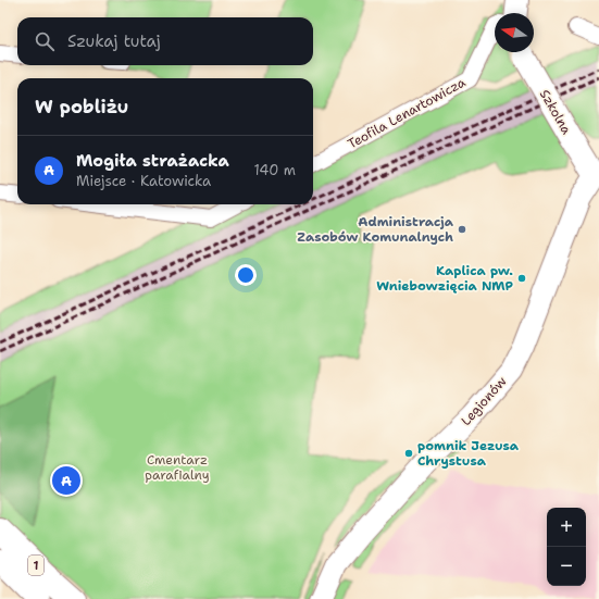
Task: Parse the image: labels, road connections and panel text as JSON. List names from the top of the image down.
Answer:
{
  "streets": {
    "main road": ["1"],
    "street": ["Szkolna", "Teofila Lenartowicza", "Legionów"]
  },
  "crossings": [
    ["Szkolna", "Legionów"]
  ],
  "parks": ["Cmentarz parafialny"],
  "places": ["Administracja Zasobów Komunalnych", "Kaplica pw. Wniebowzięcia NMP", "pomnik Jezusa Chrystusa"],
  "north": "left",
  "page": {
    "search": "Szukaj tutaj",
    "heading": "W pobliżu",
    "list": [
      {
        "mark": "A",
        "name": "Mogiła strażacka",
        "note": "Miejsce · Katowicka",
        "value": "140 m"
      }
    ],
    "pins": "A",
    "map_buttons": ["+", "−"]
  }
}
